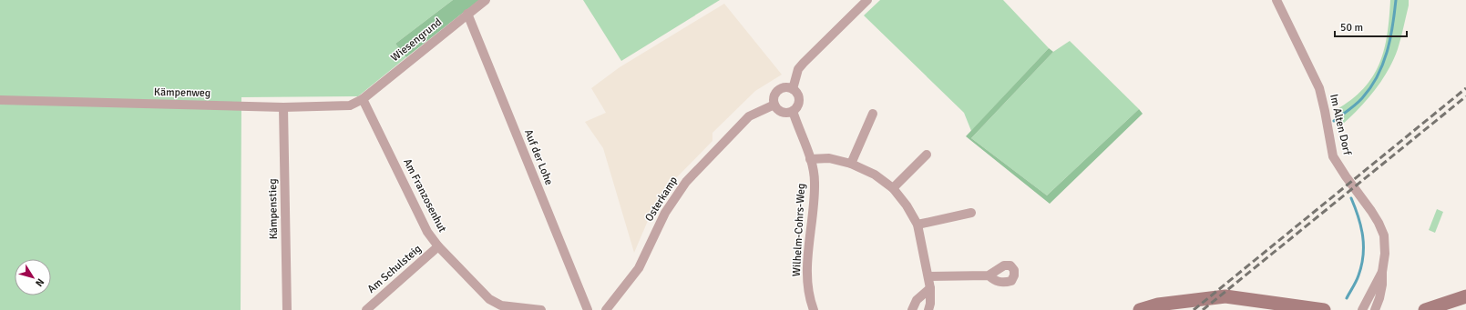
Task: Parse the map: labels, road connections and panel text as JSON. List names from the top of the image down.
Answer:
{
  "streets": {
    "street": [
      "Wiesengrund",
      "Kämpenweg",
      "Im Alten Dorf",
      "Auf der Lohe",
      "Am Franzosenhut",
      "Osterkamp",
      "Kämpenstieg",
      "Wilhelm-Cohrs-Weg",
      "Am Schulsteig"
    ]
  },
  "crossings": [
    ["Wiesengrund", "Kämpenweg"],
    ["Wiesengrund", "Auf der Lohe"],
    ["Wiesengrund", "Am Franzosenhut"],
    ["Kämpenweg", "Am Franzosenhut"],
    ["Kämpenweg", "Kämpenstieg"],
    ["Am Franzosenhut", "Am Schulsteig"],
    ["Osterkamp", "Wilhelm-Cohrs-Weg"]
  ],
  "scale_bar": "50 m",
  "north": "bottom right"
}
